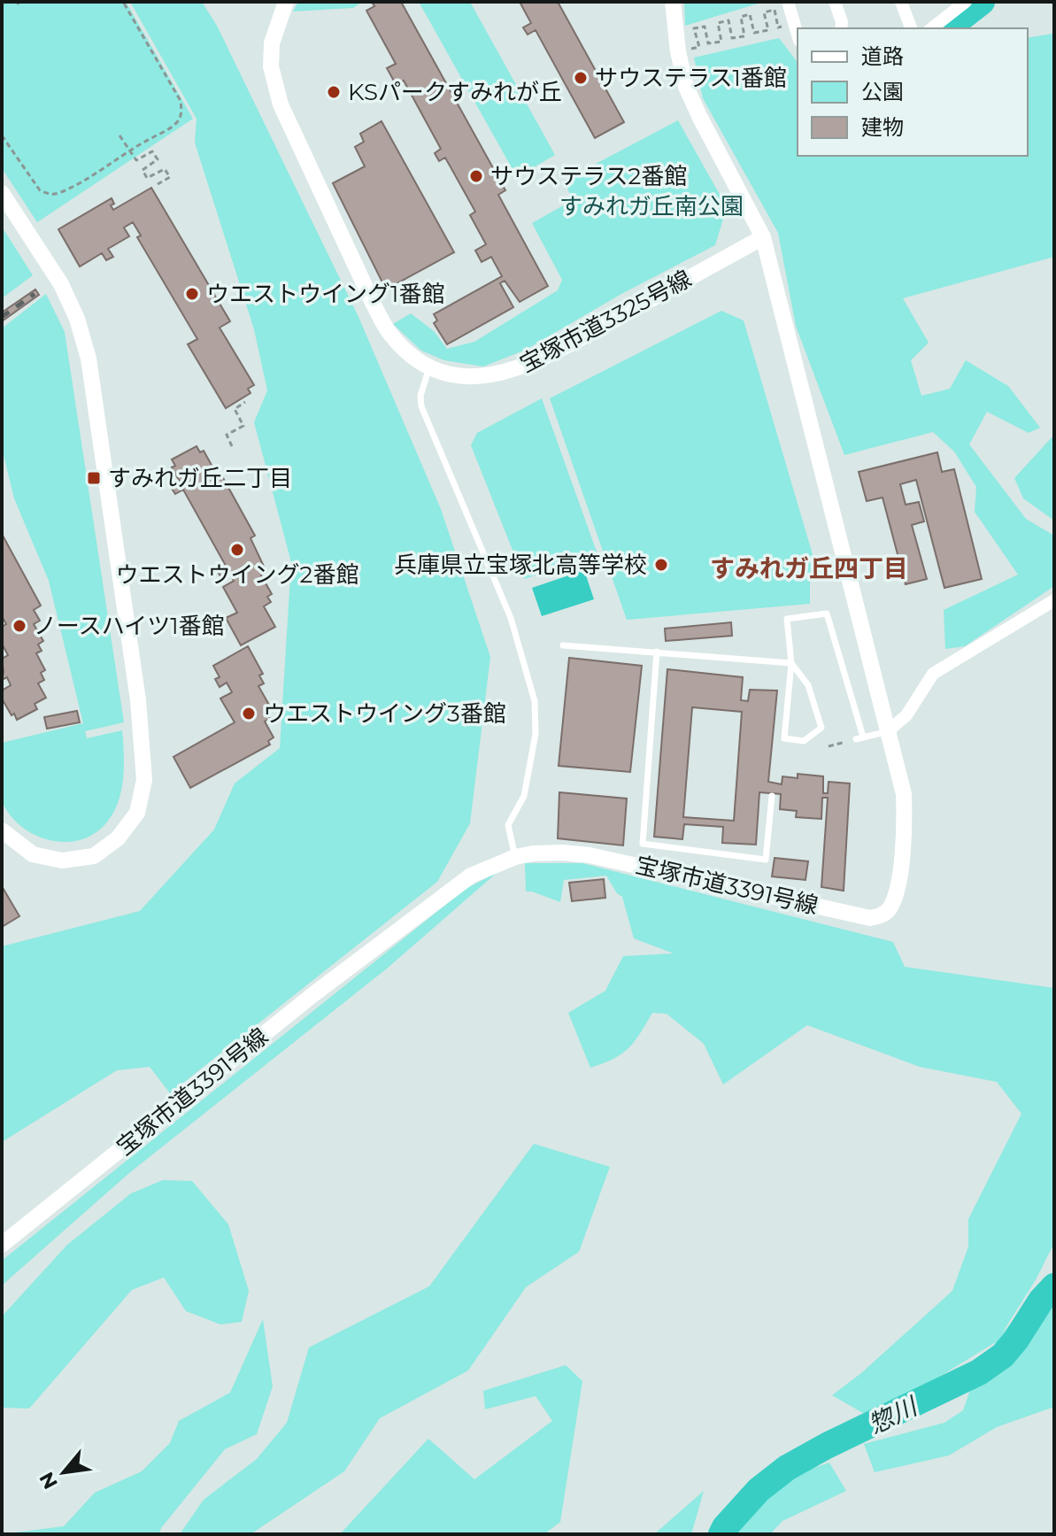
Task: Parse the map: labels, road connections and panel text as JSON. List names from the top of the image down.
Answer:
{
  "streets": {
    "street": ["宝塚市道3325号線", "宝塚市道3391号線"]
  },
  "crossings": [
    ["宝塚市道3325号線", "宝塚市道3391号線"]
  ],
  "districts": ["すみれガ丘四丁目"],
  "water": ["惣川"],
  "parks": ["すみれガ丘南公園"],
  "places": {
    "other": [
      "サウステラス1番館",
      "KSパークすみれが丘",
      "サウステラス2番館",
      "ウエストウイング1番館",
      "ウエストウイング2番館",
      "兵庫県立宝塚北高等学校",
      "ノースハイツ1番館",
      "ウエストウイング3番館"
    ],
    "transit": ["すみれガ丘二丁目"]
  },
  "legend": ["道路", "公園", "建物"],
  "north": "bottom left"
}
